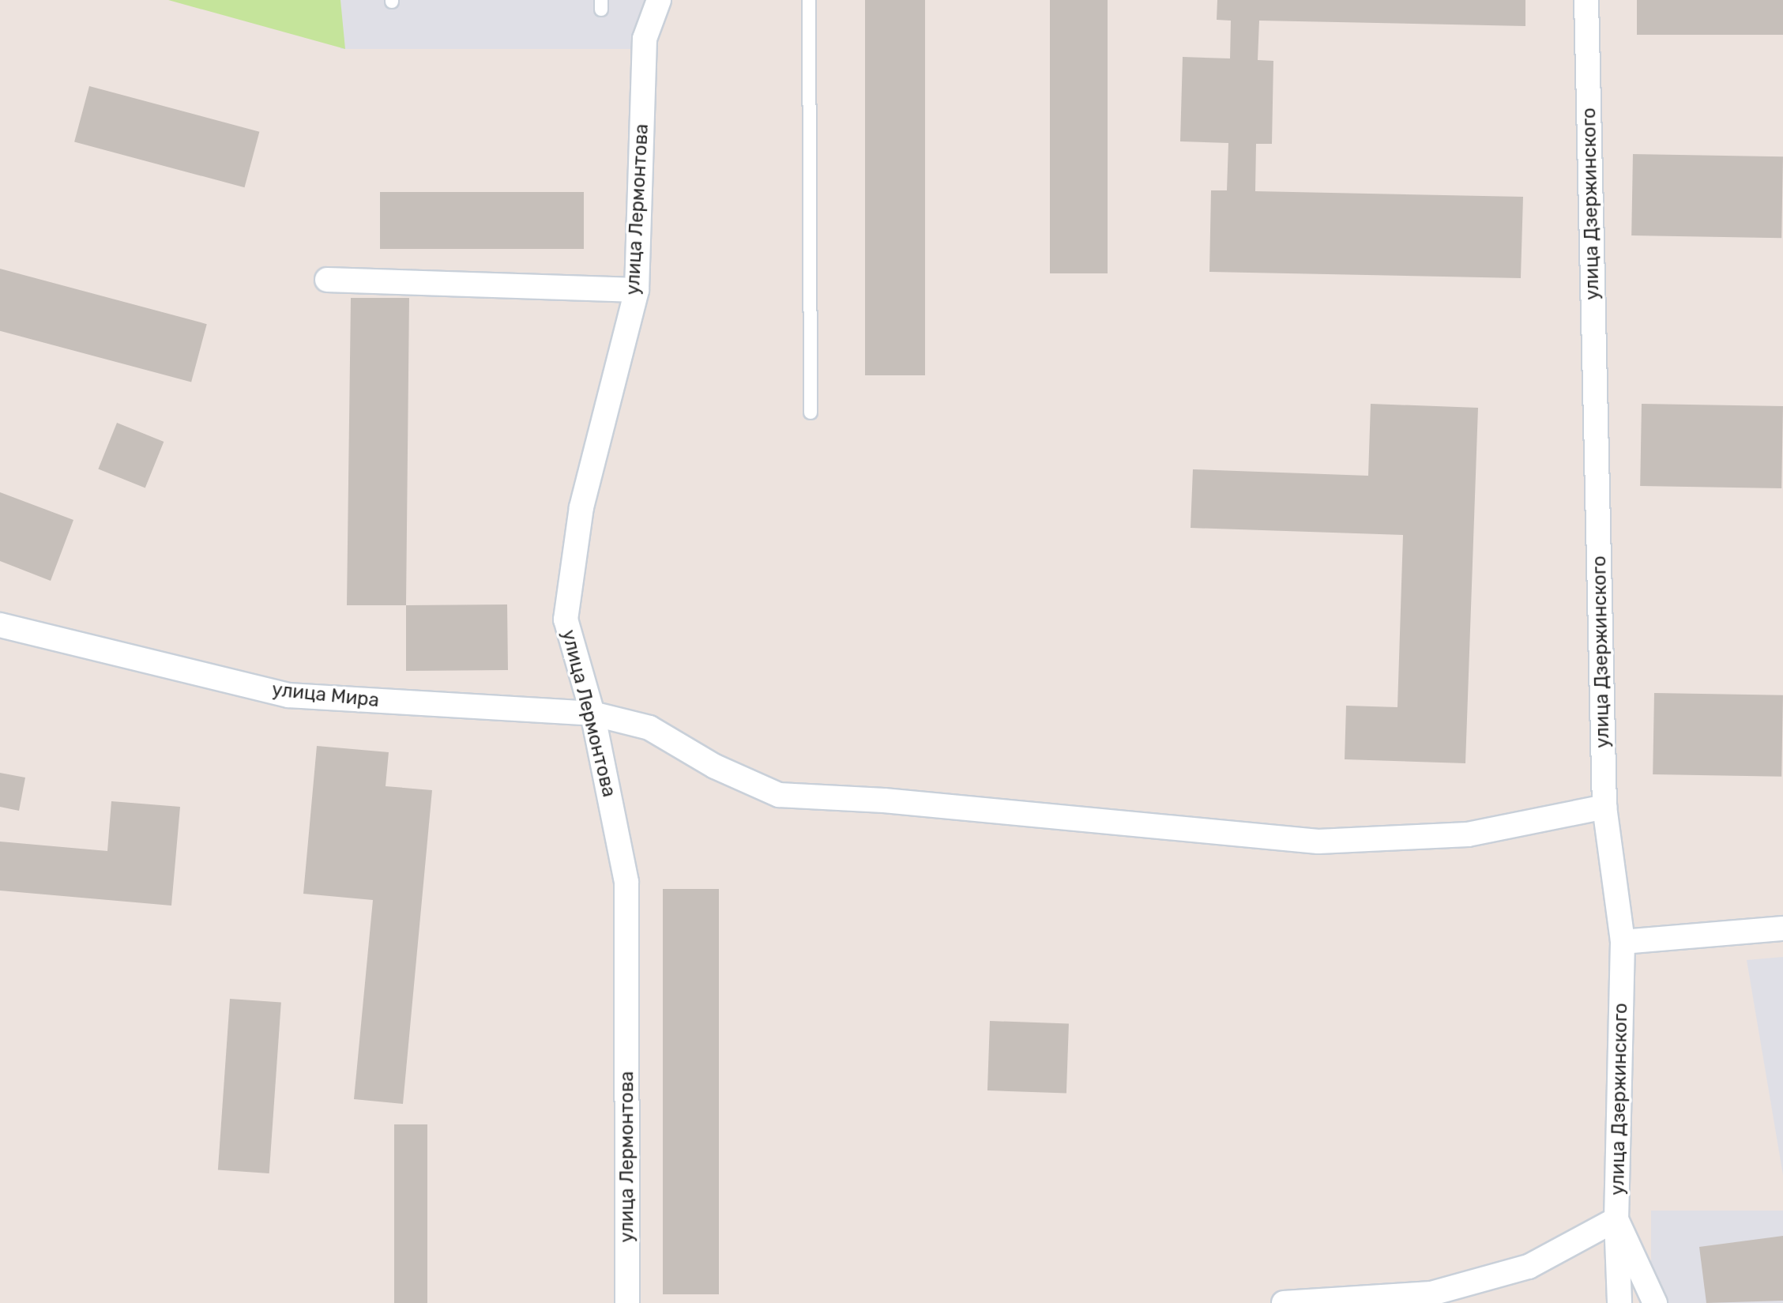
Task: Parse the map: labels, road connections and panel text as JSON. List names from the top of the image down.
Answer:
{
  "streets": {
    "street": ["улица Дзержинского", "улица Лермонтова", "улица Мира"]
  },
  "crossings": [
    ["улица Дзержинского", "улица Мира"],
    ["улица Лермонтова", "улица Мира"]
  ]
}
